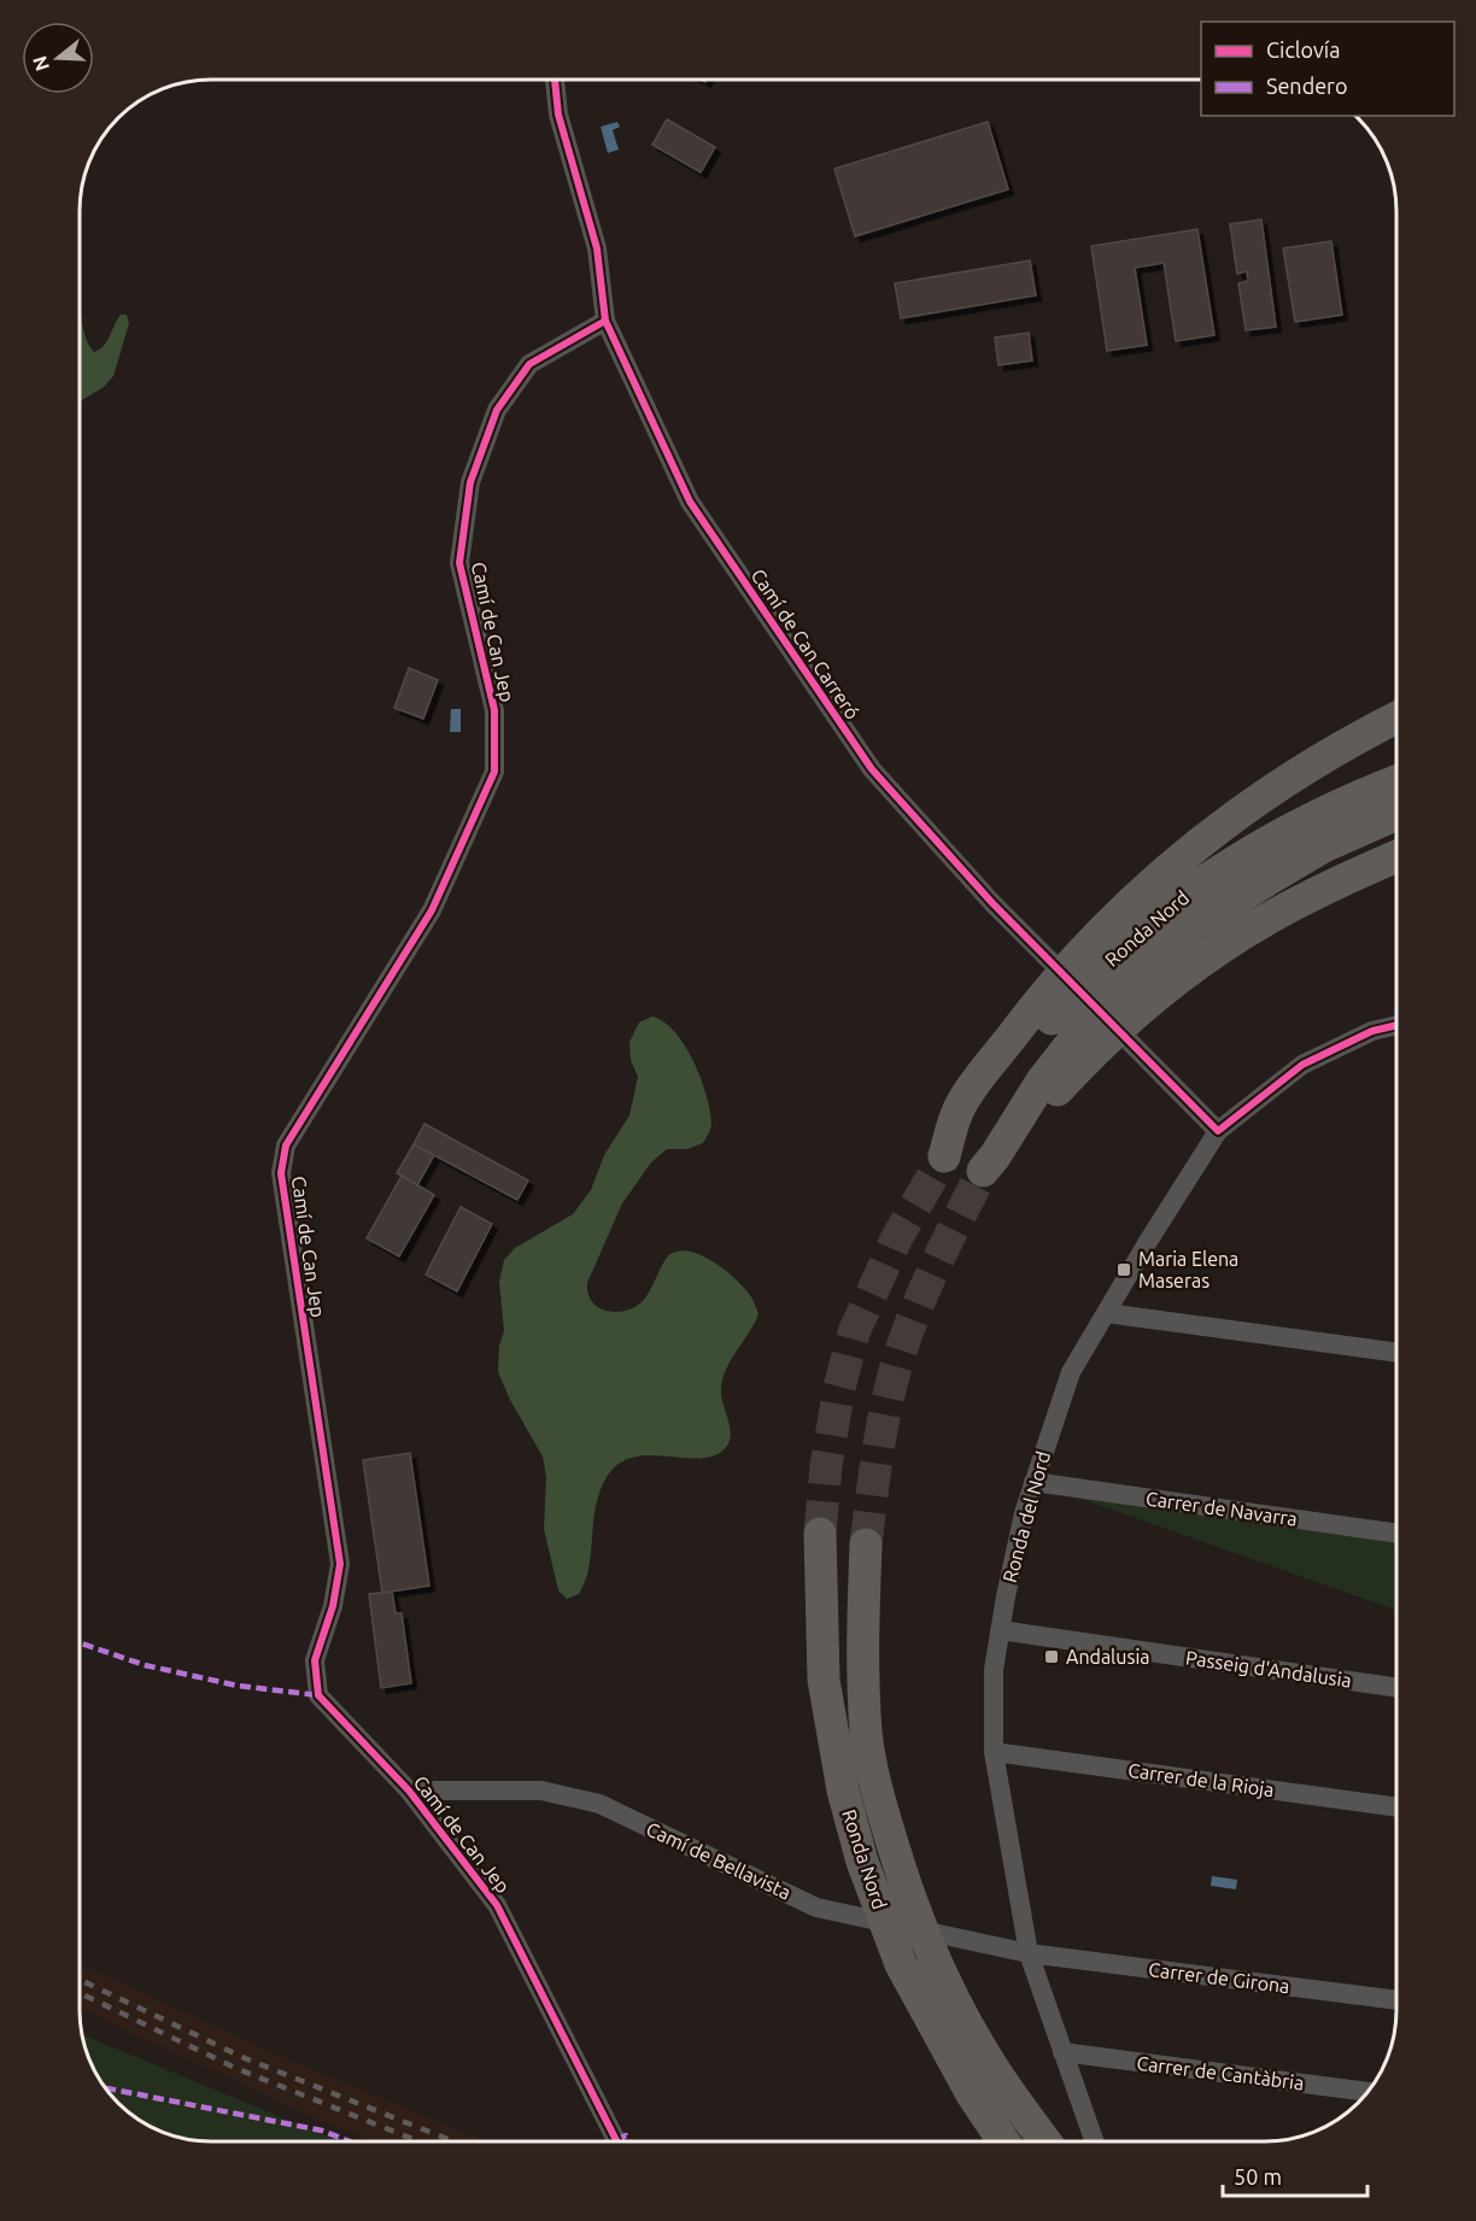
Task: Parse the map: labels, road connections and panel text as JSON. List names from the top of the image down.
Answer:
{
  "streets": {
    "highway": ["Ronda Nord"],
    "street": [
      "Camí de Can Jep",
      "Camí de Can Carreró",
      "Carrer de Navarra",
      "Ronda del Nord",
      "Passeig d'Andalusia",
      "Carrer de la Rioja",
      "Camí de Bellavista",
      "Carrer de Girona",
      "Carrer de Cantàbria"
    ]
  },
  "crossings": [
    ["Camí de Can Jep", "Camí de Can Carreró"],
    ["Camí de Can Jep", "Camí de Bellavista"],
    ["Camí de Can Carreró", "Ronda del Nord"],
    ["Carrer de Navarra", "Ronda del Nord"],
    ["Ronda del Nord", "Passeig d'Andalusia"],
    ["Ronda del Nord", "Carrer de la Rioja"],
    ["Ronda del Nord", "Camí de Bellavista"],
    ["Ronda del Nord", "Carrer de Girona"],
    ["Ronda del Nord", "Carrer de Cantàbria"],
    ["Camí de Bellavista", "Carrer de Girona"]
  ],
  "places": {
    "transit": ["Maria Elena Maseras", "Andalusia"]
  },
  "legend": ["Ciclovía", "Sendero"],
  "scale_bar": "50 m",
  "north": "left"
}
